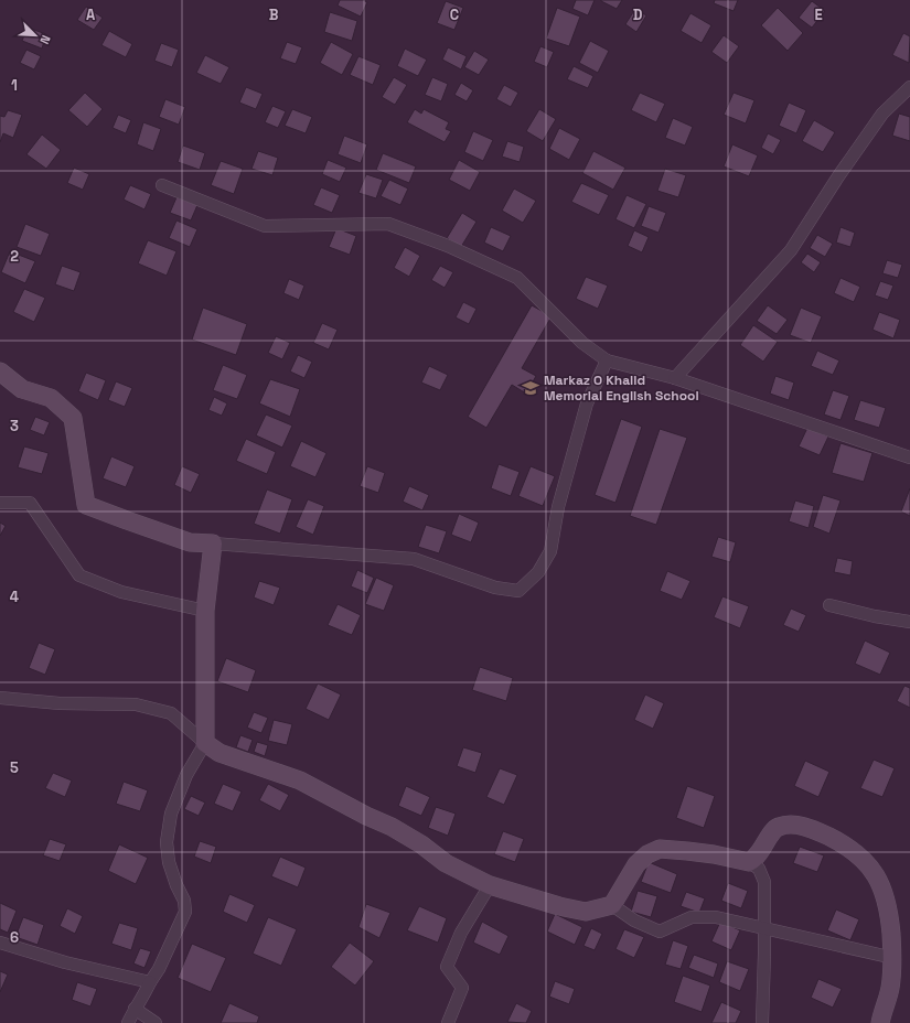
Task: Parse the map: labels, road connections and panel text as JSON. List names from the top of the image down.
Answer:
{
  "places": {
    "school or university": ["Markaz O Khalid Memorial English School"]
  },
  "north": "bottom right",
  "grid": {
    "columns": [
      "A",
      "B",
      "C",
      "D",
      "E"
    ],
    "rows": [
      "1",
      "2",
      "3",
      "4",
      "5",
      "6"
    ]
  }
}
